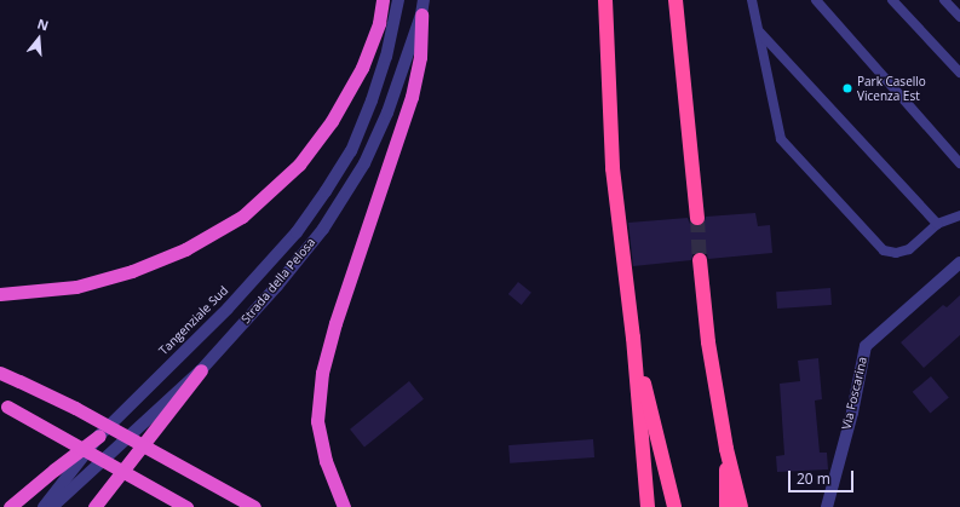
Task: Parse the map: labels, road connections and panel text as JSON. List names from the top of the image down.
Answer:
{
  "streets": {
    "street": ["Strada della Pelosa", "Tangenziale Sud", "Via Foscarina"]
  },
  "crossings": [
    ["Strada della Pelosa", "Tangenziale Sud"]
  ],
  "places": ["Park Casello Vicenza Est"],
  "scale_bar": "20 m",
  "north": "top"
}
